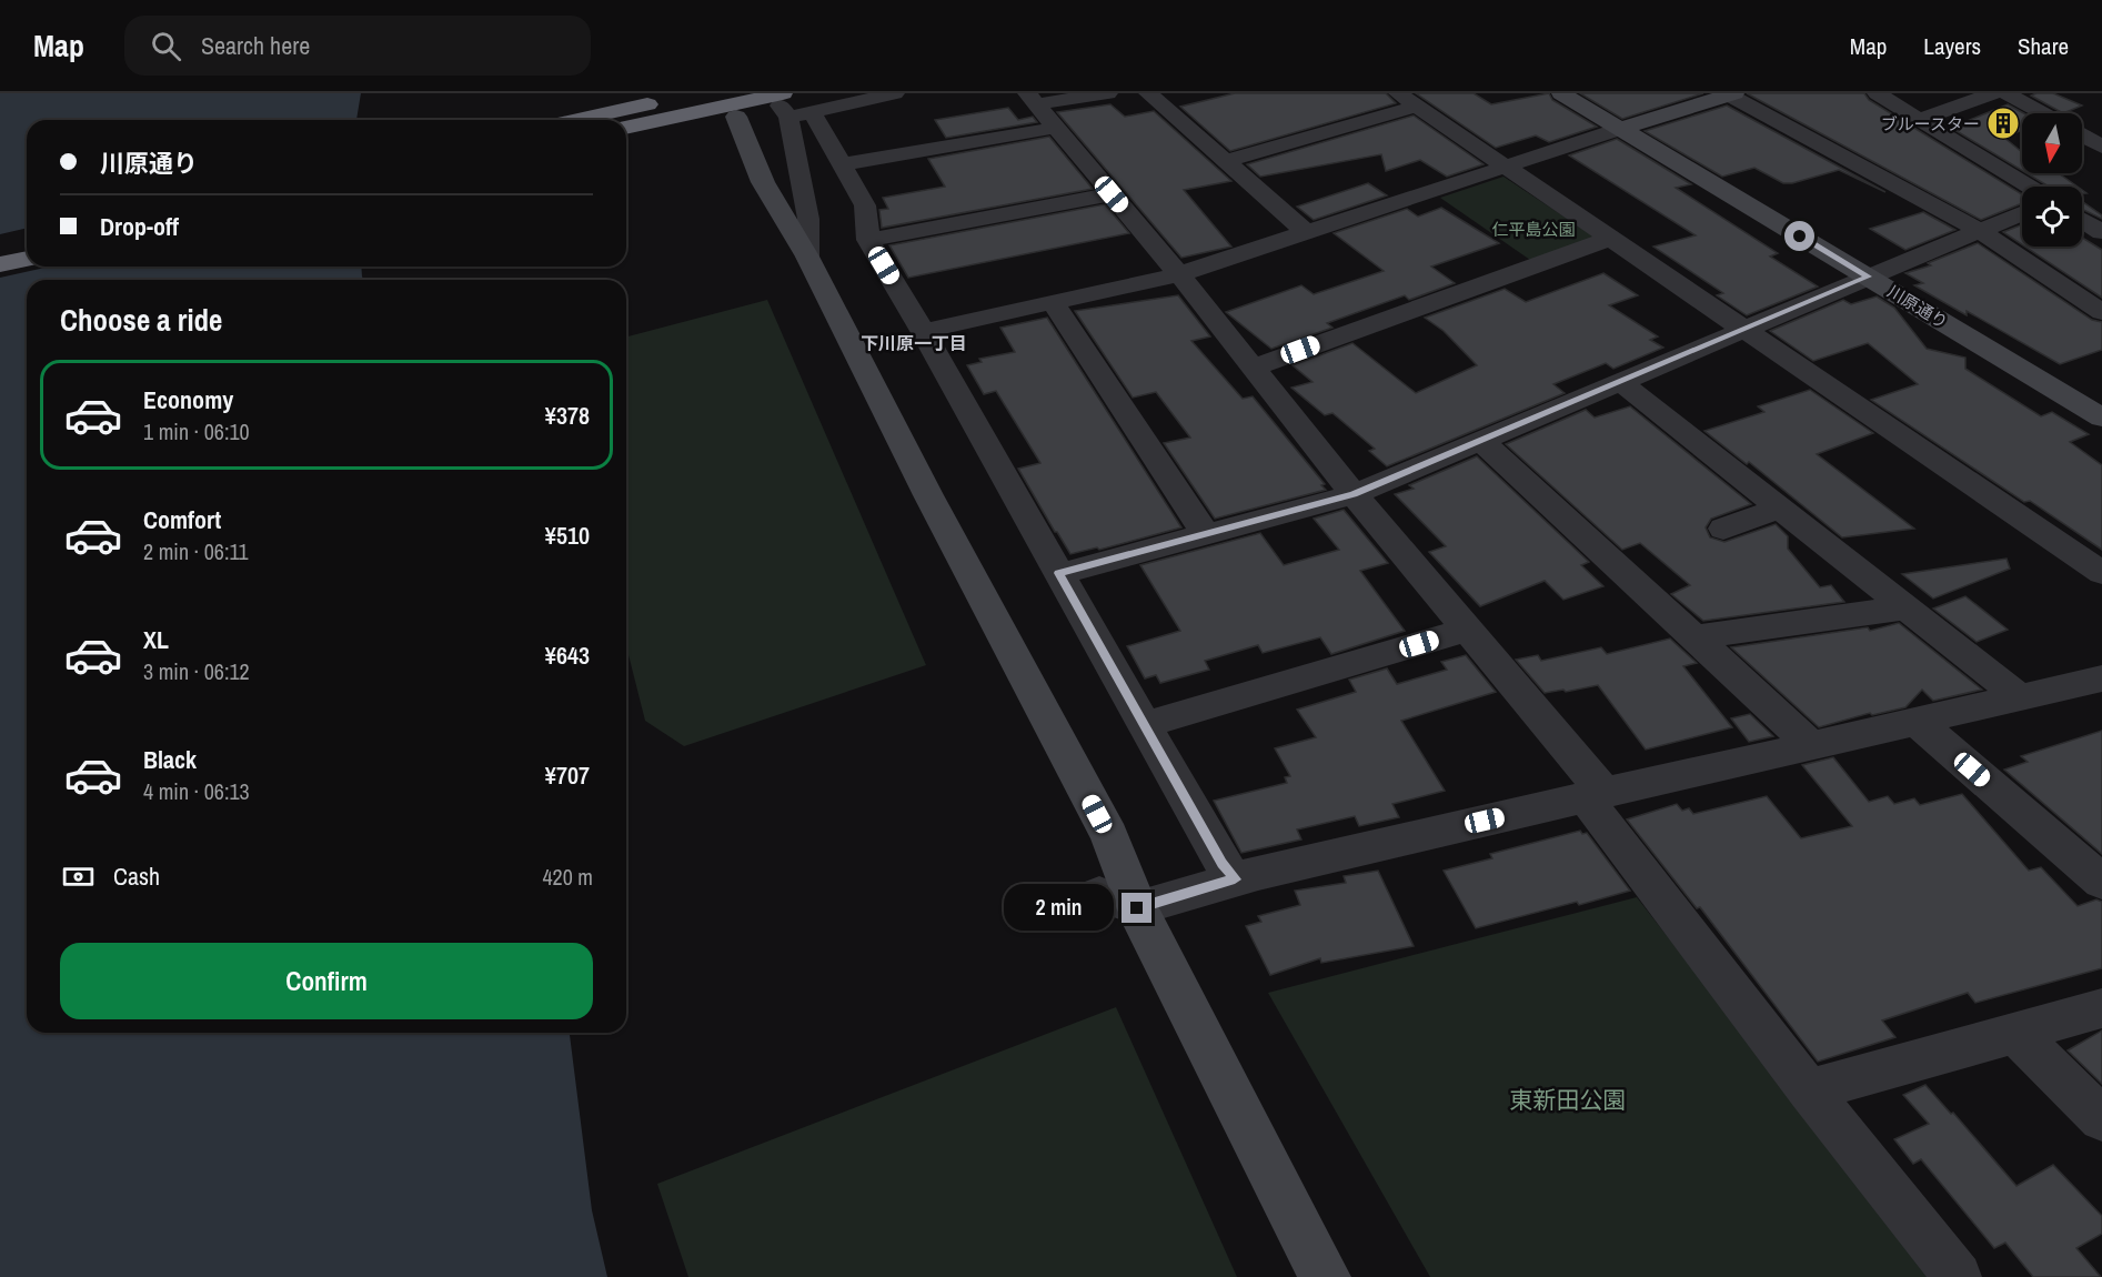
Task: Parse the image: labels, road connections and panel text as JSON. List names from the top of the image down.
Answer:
{
  "streets": {
    "street": ["川原通り"]
  },
  "districts": ["下川原一丁目"],
  "parks": ["仁平島公園", "東新田公園"],
  "places": {
    "building": ["ブルースター"]
  },
  "north": "bottom",
  "page": {
    "header": "Map",
    "search": "Search here",
    "nav": ["Map", "Layers", "Share"],
    "banner": ["川原通り", "Drop-off"],
    "heading": "Choose a ride",
    "list": [
      {
        "name": "Economy",
        "note": "1 min · 06:10",
        "value": "¥378"
      },
      {
        "name": "Comfort",
        "note": "2 min · 06:11",
        "value": "¥510"
      },
      {
        "name": "XL",
        "note": "3 min · 06:12",
        "value": "¥643"
      },
      {
        "name": "Black",
        "note": "4 min · 06:13",
        "value": "¥707"
      }
    ],
    "pay": ["Cash", "420 m"],
    "bubble": "2 min",
    "buttons": "Confirm"
  }
}
